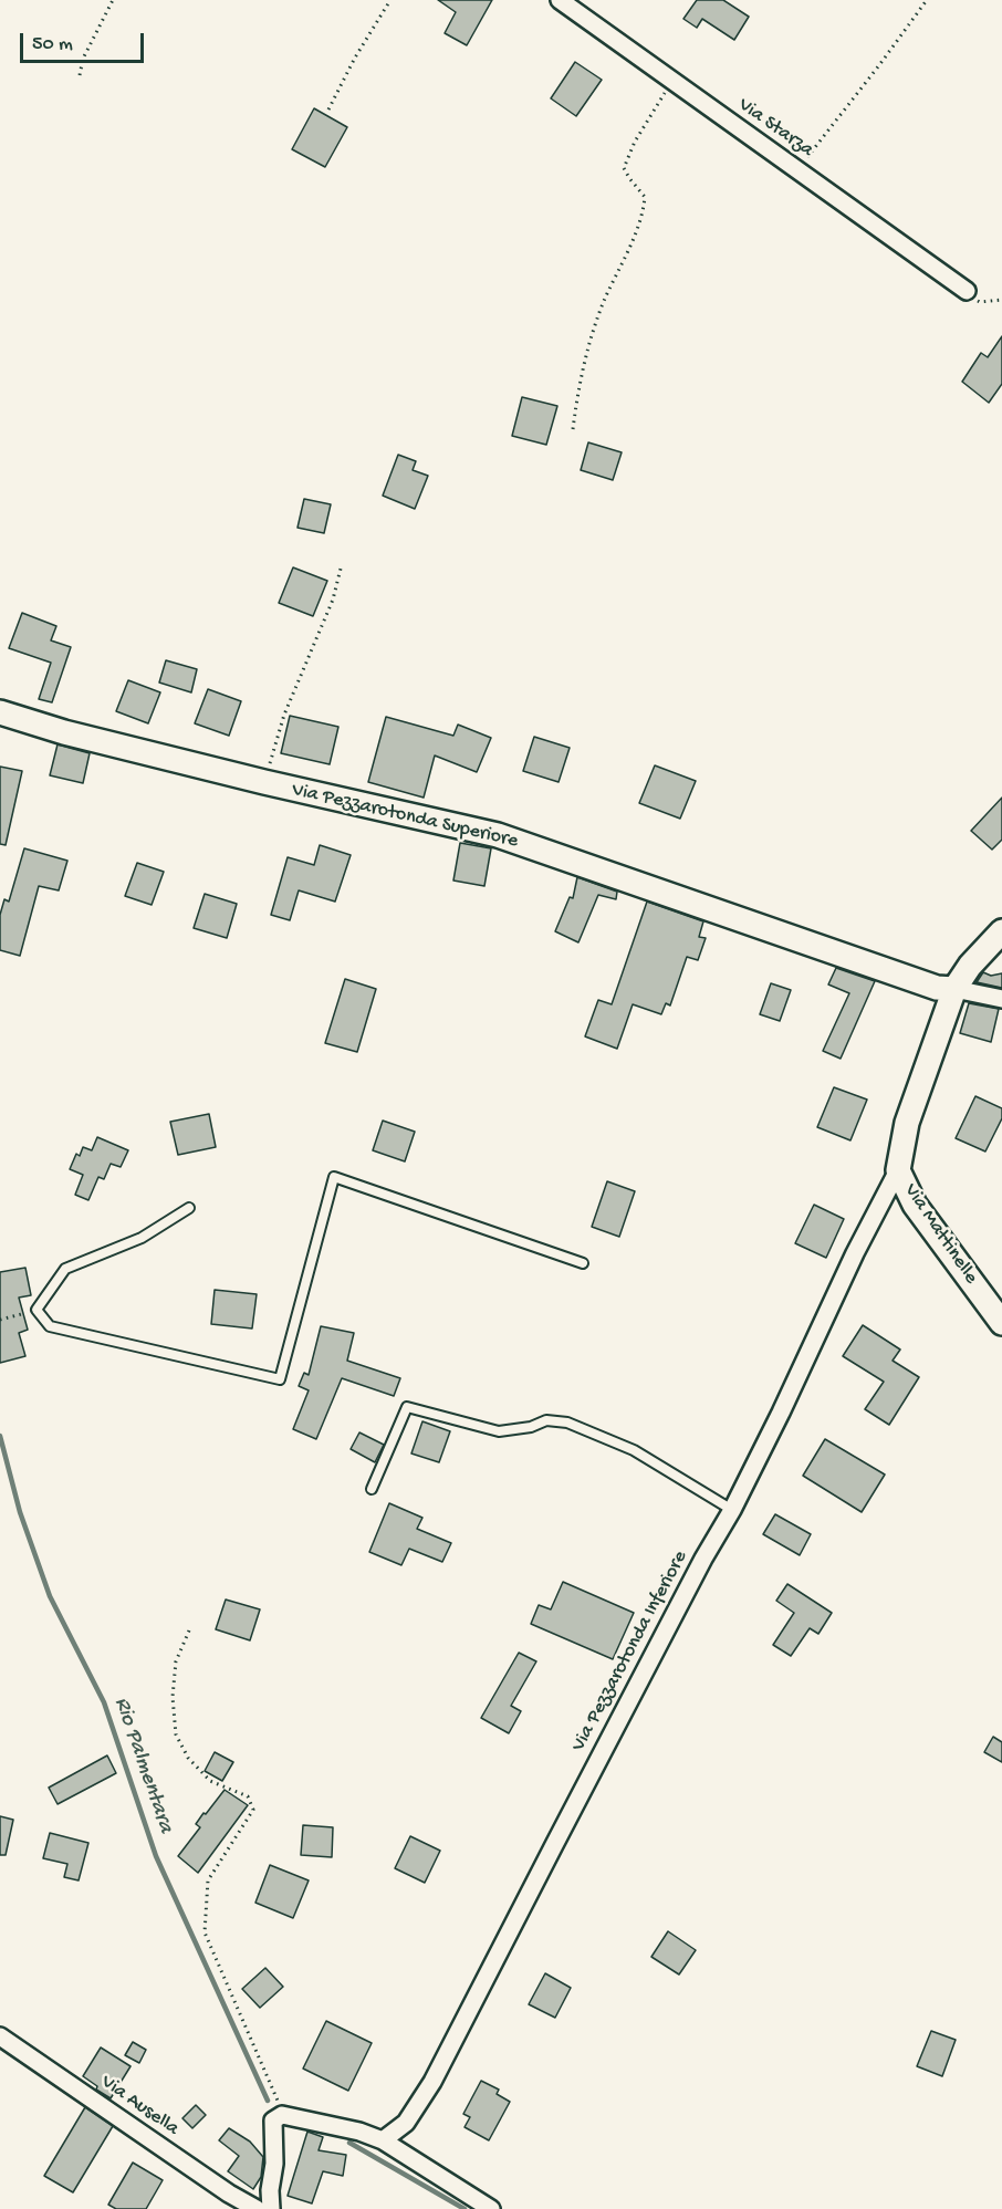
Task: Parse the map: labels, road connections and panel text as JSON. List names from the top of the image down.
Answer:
{
  "streets": {
    "street": [
      "Via Starza",
      "Via Pezzarotonda Superiore",
      "Via Mattinelle",
      "Via Pezzarotonda Inferiore",
      "Via Ausella"
    ]
  },
  "crossings": [
    ["Via Pezzarotonda Superiore", "Via Mattinelle"],
    ["Via Mattinelle", "Via Pezzarotonda Inferiore"]
  ],
  "water": ["Rio Palmentara"],
  "scale_bar": "50 m"
}
